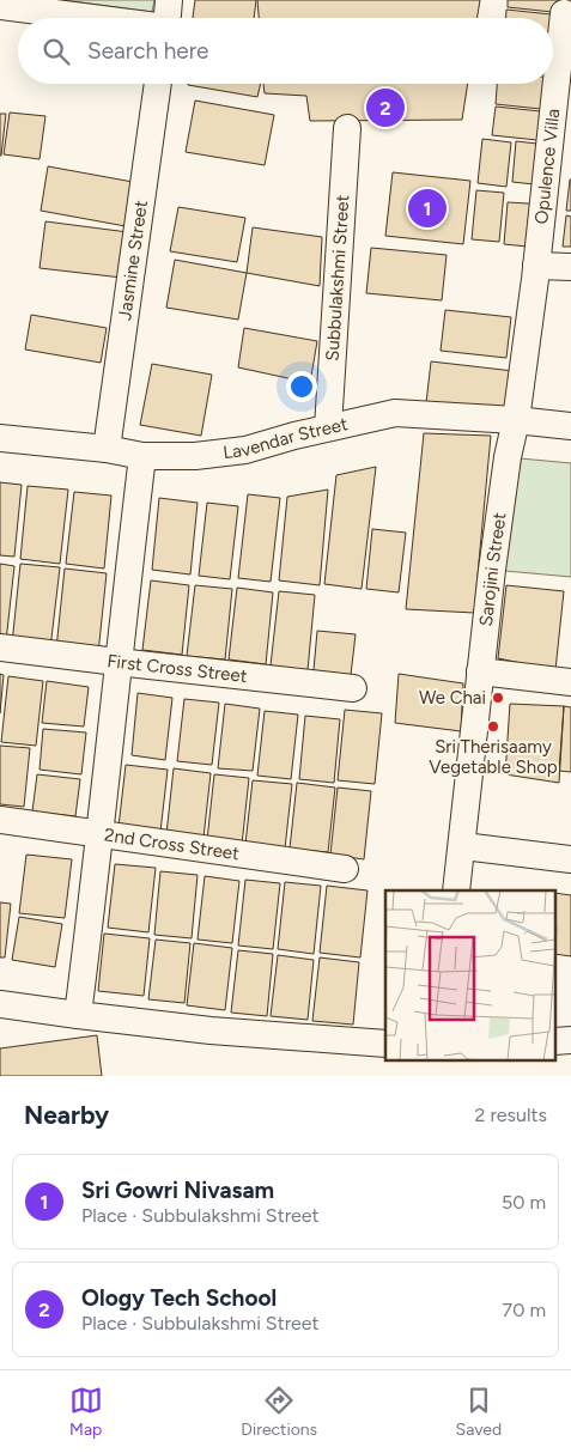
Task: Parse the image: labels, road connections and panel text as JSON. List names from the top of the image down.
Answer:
{
  "streets": {
    "street": [
      "Opulence Villa",
      "Jasmine Street",
      "Subbulakshmi Street",
      "Lavendar Street",
      "Sarojini Street",
      "First Cross Street",
      "2nd Cross Street"
    ]
  },
  "crossings": [
    ["Opulence Villa", "Sarojini Street"],
    ["Jasmine Street", "Lavendar Street"],
    ["Subbulakshmi Street", "Lavendar Street"],
    ["Lavendar Street", "Sarojini Street"]
  ],
  "places": ["We Chai", "Sri Therisaamy Vegetable Shop"],
  "page": {
    "search": "Search here",
    "pins": ["2", "1"],
    "heading": ["Nearby", "2 results"],
    "list": [
      {
        "mark": "1",
        "name": "Sri Gowri Nivasam",
        "note": "Place · Subbulakshmi Street",
        "value": "50 m"
      },
      {
        "mark": "2",
        "name": "Ology Tech School",
        "note": "Place · Subbulakshmi Street",
        "value": "70 m"
      }
    ],
    "nav": ["Map", "Directions", "Saved"]
  }
}
